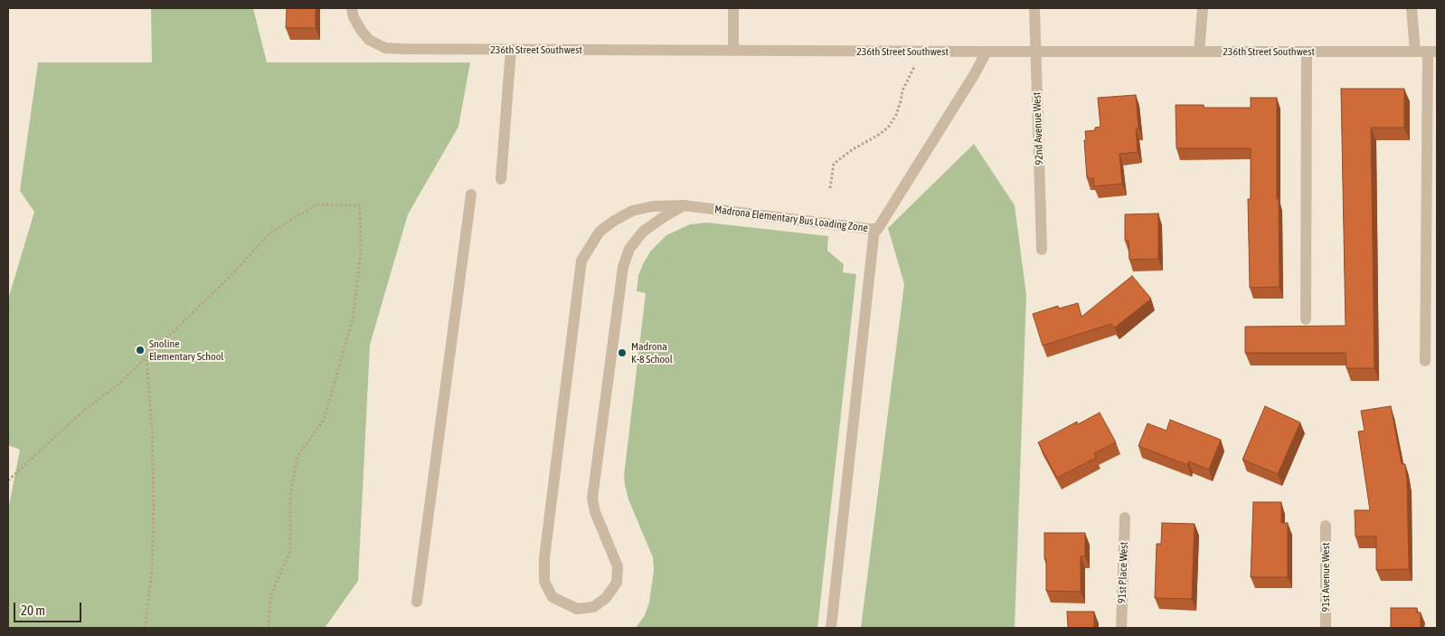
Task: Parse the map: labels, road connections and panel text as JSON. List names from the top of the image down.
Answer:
{
  "streets": {
    "street": [
      "236th Street Southwest",
      "92nd Avenue West",
      "Madrona Elementary Bus Loading Zone",
      "91st Place West",
      "91st Avenue West"
    ]
  },
  "crossings": [
    ["236th Street Southwest", "92nd Avenue West"],
    ["236th Street Southwest", "Madrona Elementary Bus Loading Zone"]
  ],
  "places": ["Snoline Elementary School", "Madrona K-8 School"],
  "scale_bar": "20 m"
}
